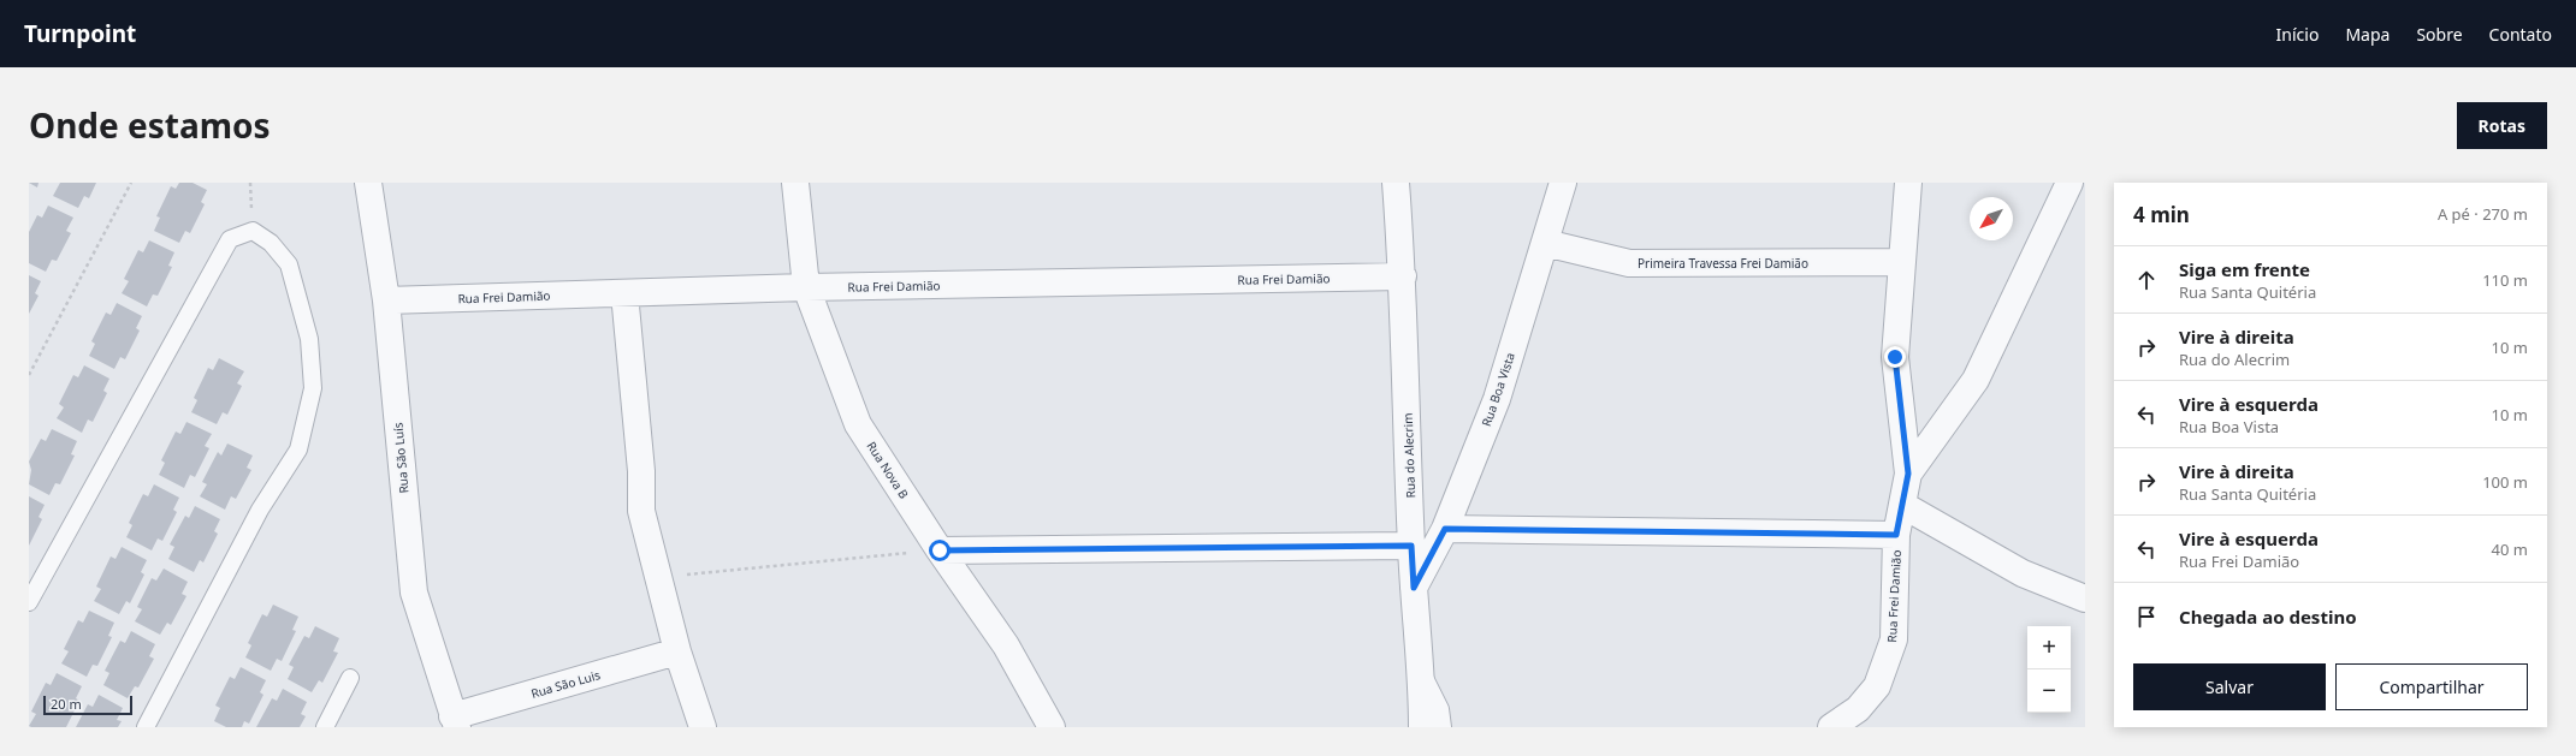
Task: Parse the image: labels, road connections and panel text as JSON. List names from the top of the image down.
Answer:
{
  "streets": {
    "street": [
      "Primeira Travessa Frei Damião",
      "Rua Frei Damião",
      "Rua Boa Vista",
      "Rua do Alecrim",
      "Rua São Luís",
      "Rua Nova B",
      "Rua São Luis"
    ]
  },
  "crossings": [
    ["Primeira Travessa Frei Damião", "Rua Frei Damião"],
    ["Primeira Travessa Frei Damião", "Rua Boa Vista"],
    ["Rua Frei Damião", "Rua do Alecrim"],
    ["Rua Frei Damião", "Rua São Luís"],
    ["Rua Frei Damião", "Rua Nova B"],
    ["Rua Boa Vista", "Rua do Alecrim"],
    ["Rua São Luís", "Rua São Luis"]
  ],
  "scale_bar": "20 m",
  "north": "bottom left",
  "page": {
    "header": "Turnpoint",
    "nav": [
      "Início",
      "Mapa",
      "Sobre",
      "Contato"
    ],
    "title": "Onde estamos",
    "buttons": [
      "Rotas",
      ["Salvar", "Compartilhar"]
    ],
    "heading": ["4 min", "A pé · 270 m"],
    "list": [
      ["Siga em frente", "Rua Santa Quitéria", "110 m"],
      ["Vire à direita", "Rua do Alecrim", "10 m"],
      ["Vire à esquerda", "Rua Boa Vista", "10 m"],
      ["Vire à direita", "Rua Santa Quitéria", "100 m"],
      ["Vire à esquerda", "Rua Frei Damião", "40 m"],
      "Chegada ao destino"
    ],
    "map_buttons": ["+", "−"],
    "scale": "20 m"
  }
}
